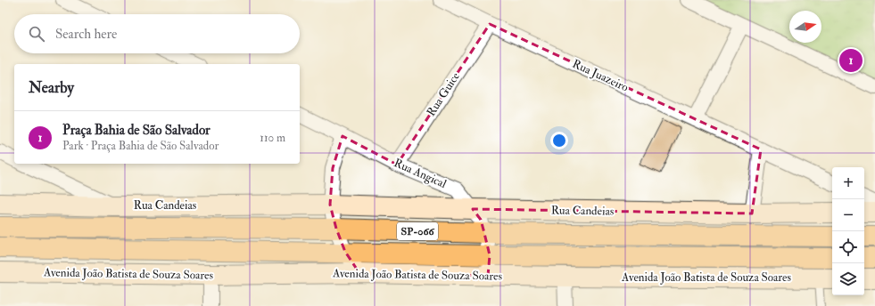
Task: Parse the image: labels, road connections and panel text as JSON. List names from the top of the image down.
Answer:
{
  "streets": {
    "main road": ["Rua Candeias", "SP-066", "Avenida João Batista de Souza Soares"],
    "street": ["Rua Juazeiro", "Rua Guice", "Rua Angical"]
  },
  "crossings": [
    ["Rua Juazeiro", "Rua Guice"],
    ["Rua Guice", "Rua Angical"],
    ["Rua Angical", "Rua Candeias"],
    ["Rua Angical", "SP-066"],
    ["Rua Angical", "Avenida João Batista de Souza Soares"]
  ],
  "north": "right",
  "page": {
    "search": "Search here",
    "pins": "1",
    "heading": "Nearby",
    "list": [
      {
        "mark": "1",
        "name": "Praça Bahia de São Salvador",
        "note": "Park · Praça Bahia de São Salvador",
        "value": "110 m"
      }
    ],
    "map_buttons": ["+", "−"]
  }
}
